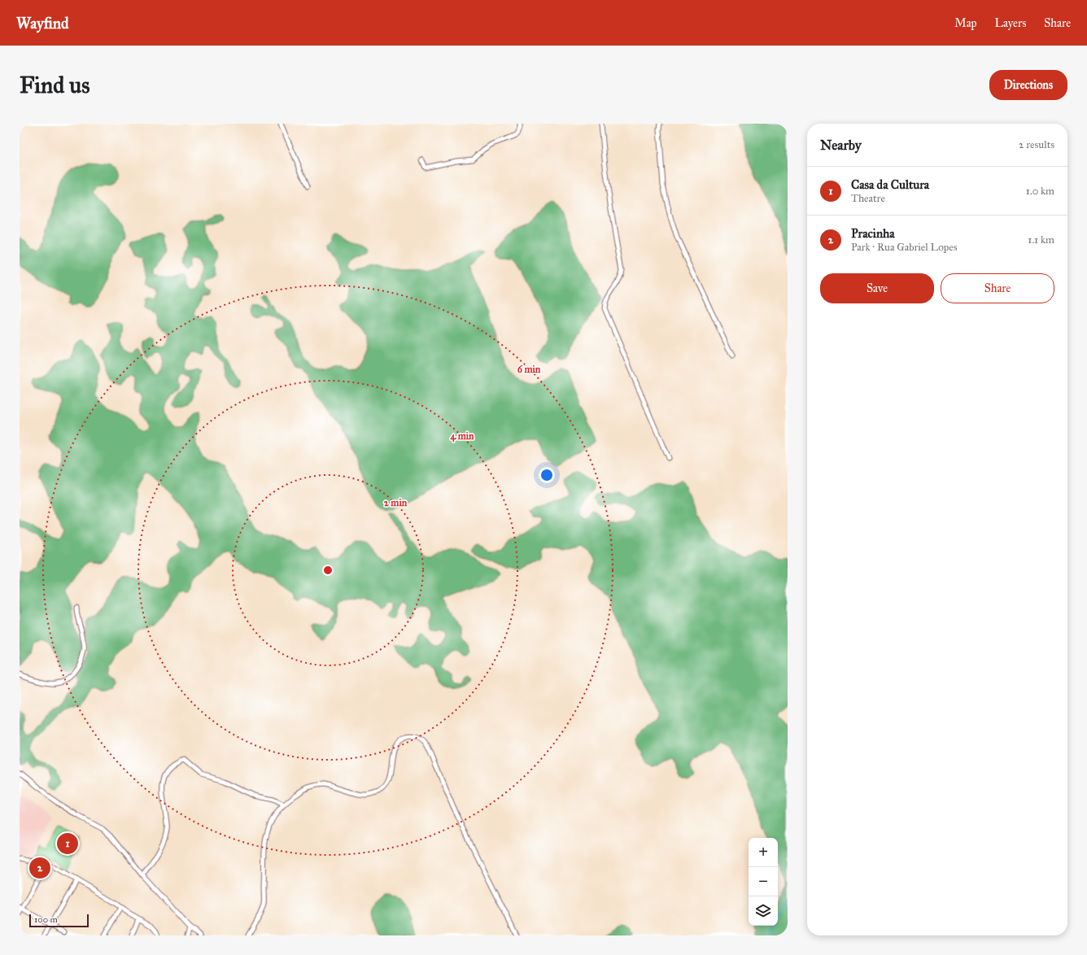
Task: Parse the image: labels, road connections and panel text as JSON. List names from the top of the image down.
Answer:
{
  "scale_bar": "100 m",
  "page": {
    "header": "Wayfind",
    "nav": ["Map", "Layers", "Share"],
    "buttons": [
      "Directions",
      ["Save", "Share"]
    ],
    "title": "Find us",
    "heading": ["Nearby", "2 results"],
    "list": [
      {
        "mark": "1",
        "name": "Casa da Cultura",
        "note": "Theatre",
        "value": "1.0 km"
      },
      {
        "mark": "2",
        "name": "Pracinha",
        "note": "Park · Rua Gabriel Lopes",
        "value": "1.1 km"
      }
    ],
    "pins": ["1", "2"],
    "map_buttons": ["+", "−"],
    "scale": "100 m"
  },
  "rings": ["6 min", "4 min", "2 min"]
}
